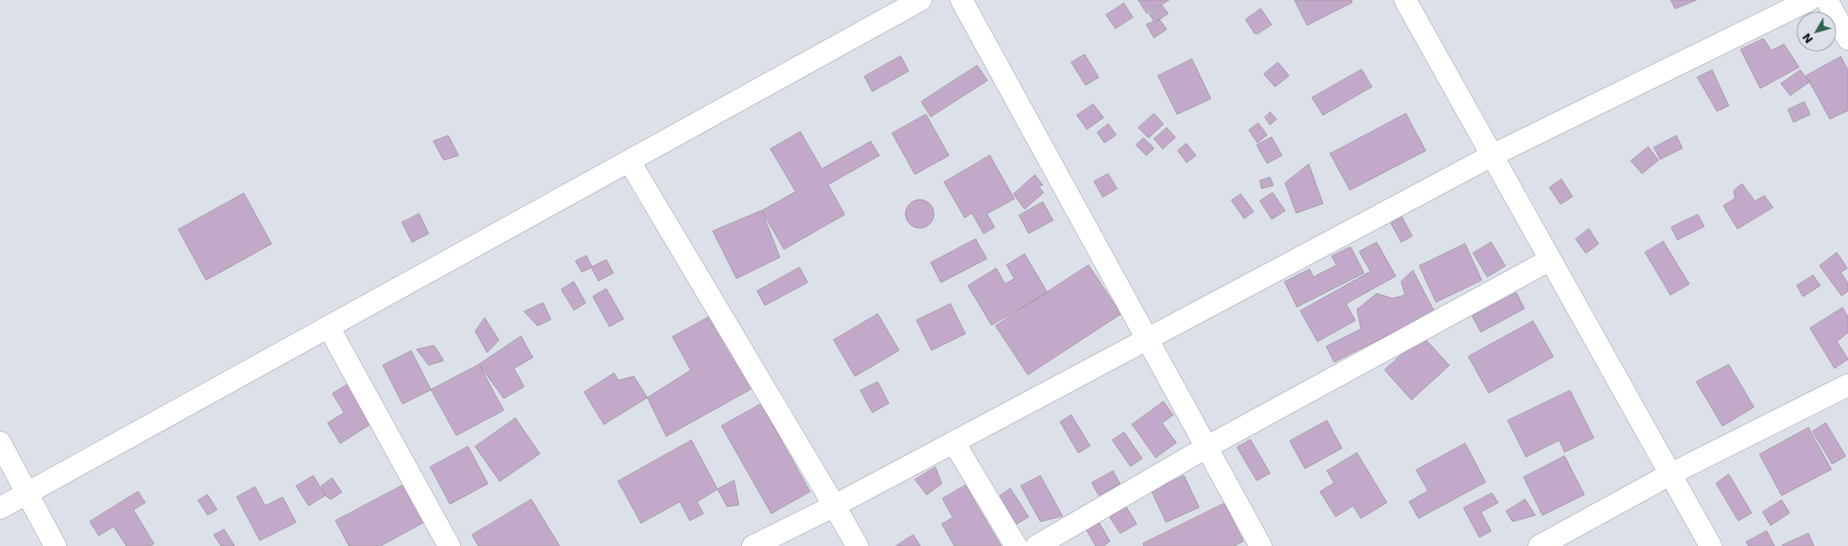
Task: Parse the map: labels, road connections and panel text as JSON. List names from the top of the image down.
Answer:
{
  "north": "bottom left"
}
